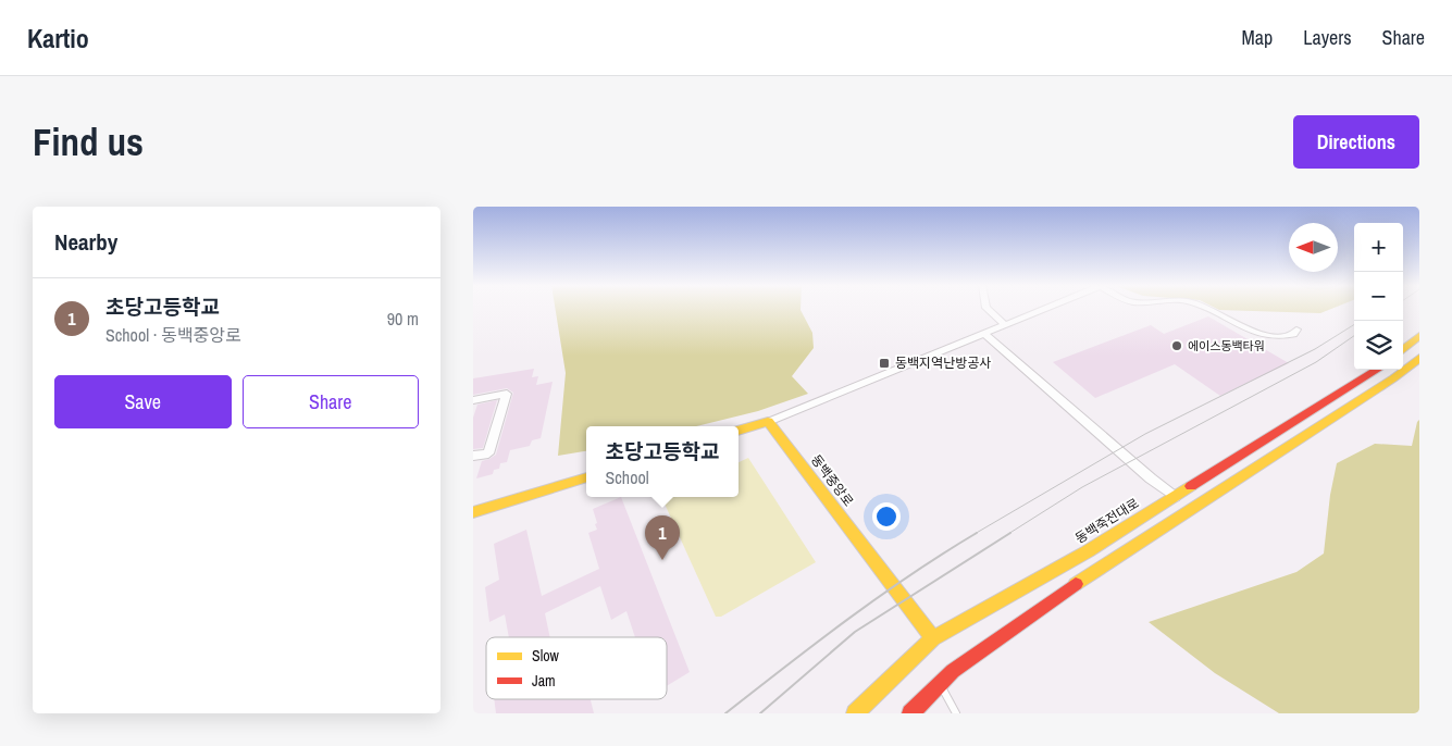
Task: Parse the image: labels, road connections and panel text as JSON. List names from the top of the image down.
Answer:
{
  "streets": {
    "main road": ["동백중앙로", "동백죽전대로"]
  },
  "crossings": [
    ["동백중앙로", "동백죽전대로"]
  ],
  "places": {
    "other": ["에이스동백타워"],
    "transit": ["동백지역난방공사"]
  },
  "legend": ["Slow", "Jam"],
  "north": "left",
  "page": {
    "header": "Kartio",
    "nav": ["Map", "Layers", "Share"],
    "buttons": [
      "Directions",
      ["Save", "Share"]
    ],
    "title": "Find us",
    "heading": "Nearby",
    "map_buttons": ["+", "−"],
    "list": [
      {
        "mark": "1",
        "name": "초당고등학교",
        "note": "School · 동백중앙로",
        "value": "90 m"
      }
    ],
    "popup": ["초당고등학교", "School"],
    "pins": "1"
  }
}
